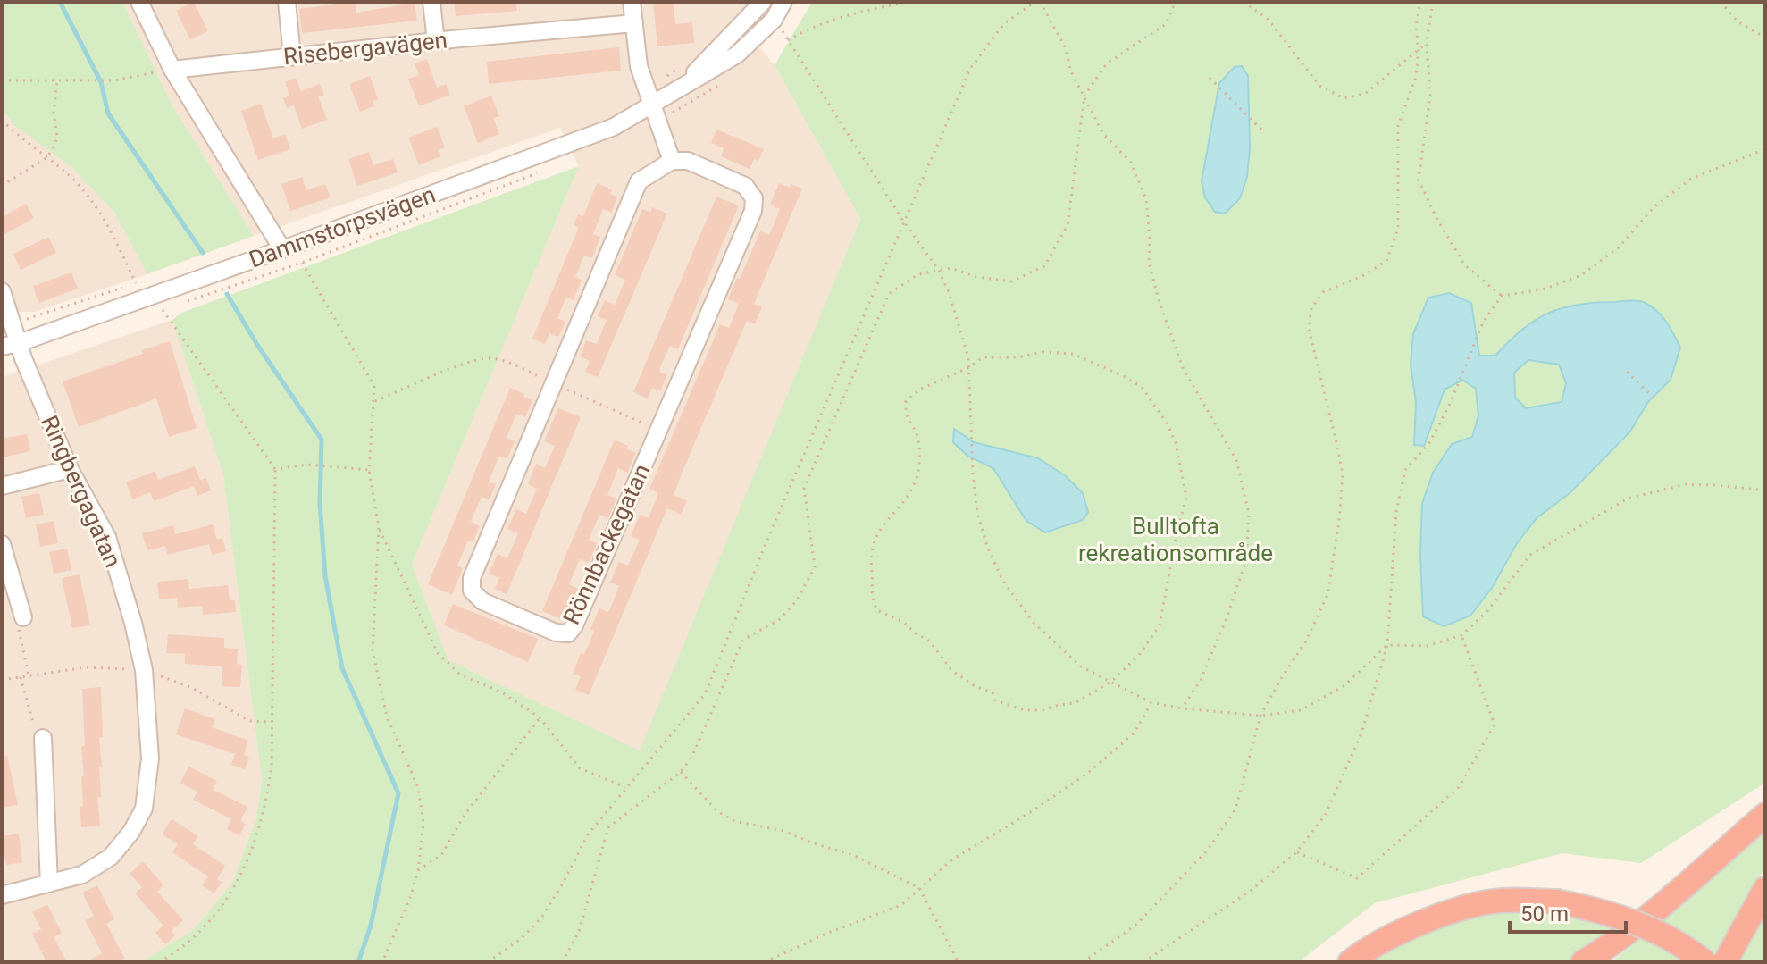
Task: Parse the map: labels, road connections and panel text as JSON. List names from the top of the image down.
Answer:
{
  "streets": {
    "street": [
      "Risebergavägen",
      "Dammstorpsvägen",
      "Ringbergagatan",
      "Rönnbackegatan"
    ]
  },
  "crossings": [
    ["Dammstorpsvägen", "Ringbergagatan"]
  ],
  "parks": ["Bulltofta rekreationsområde"],
  "scale_bar": "50 m"
}
